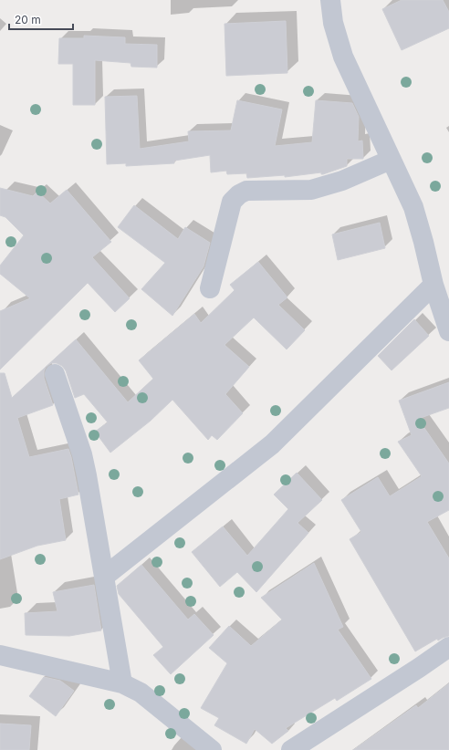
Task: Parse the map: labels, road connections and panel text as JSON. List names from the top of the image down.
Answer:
{
  "scale_bar": "20 m"
}
